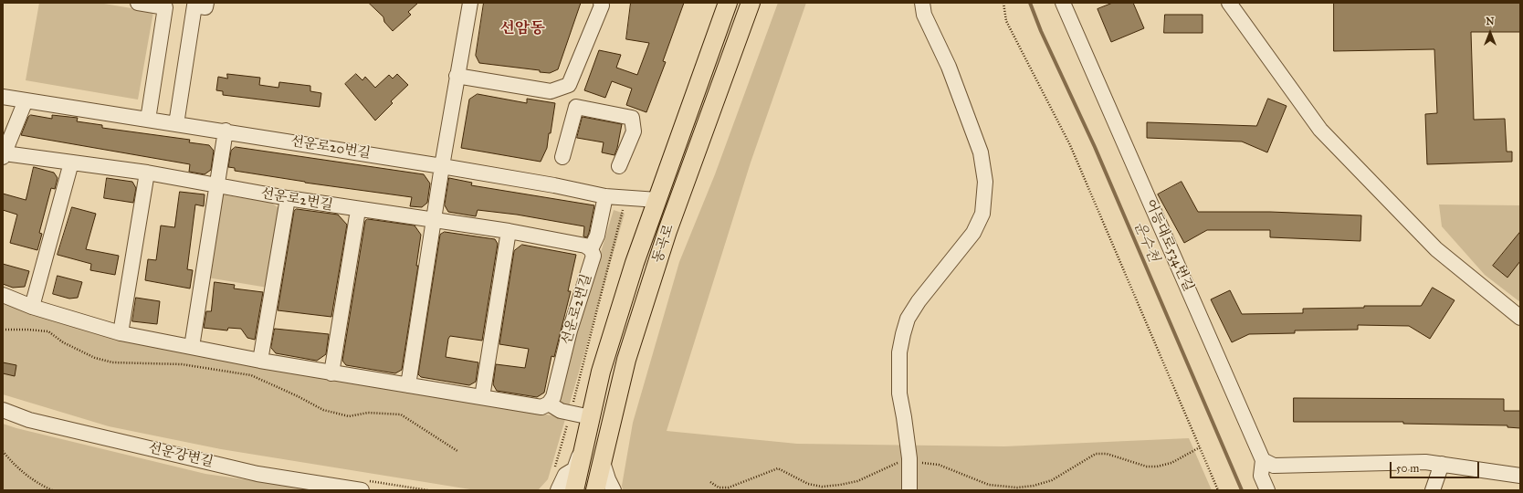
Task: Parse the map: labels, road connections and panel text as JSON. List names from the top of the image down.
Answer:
{
  "streets": {
    "main road": ["동곡로"],
    "street": [
      "선운로20번길",
      "선운로2번길",
      "어등대로534번길",
      "선운강변길"
    ]
  },
  "crossings": [
    ["선운로20번길", "동곡로"]
  ],
  "districts": ["선암동"],
  "water": ["운수천"],
  "scale_bar": "50 m",
  "north": "top"
}
